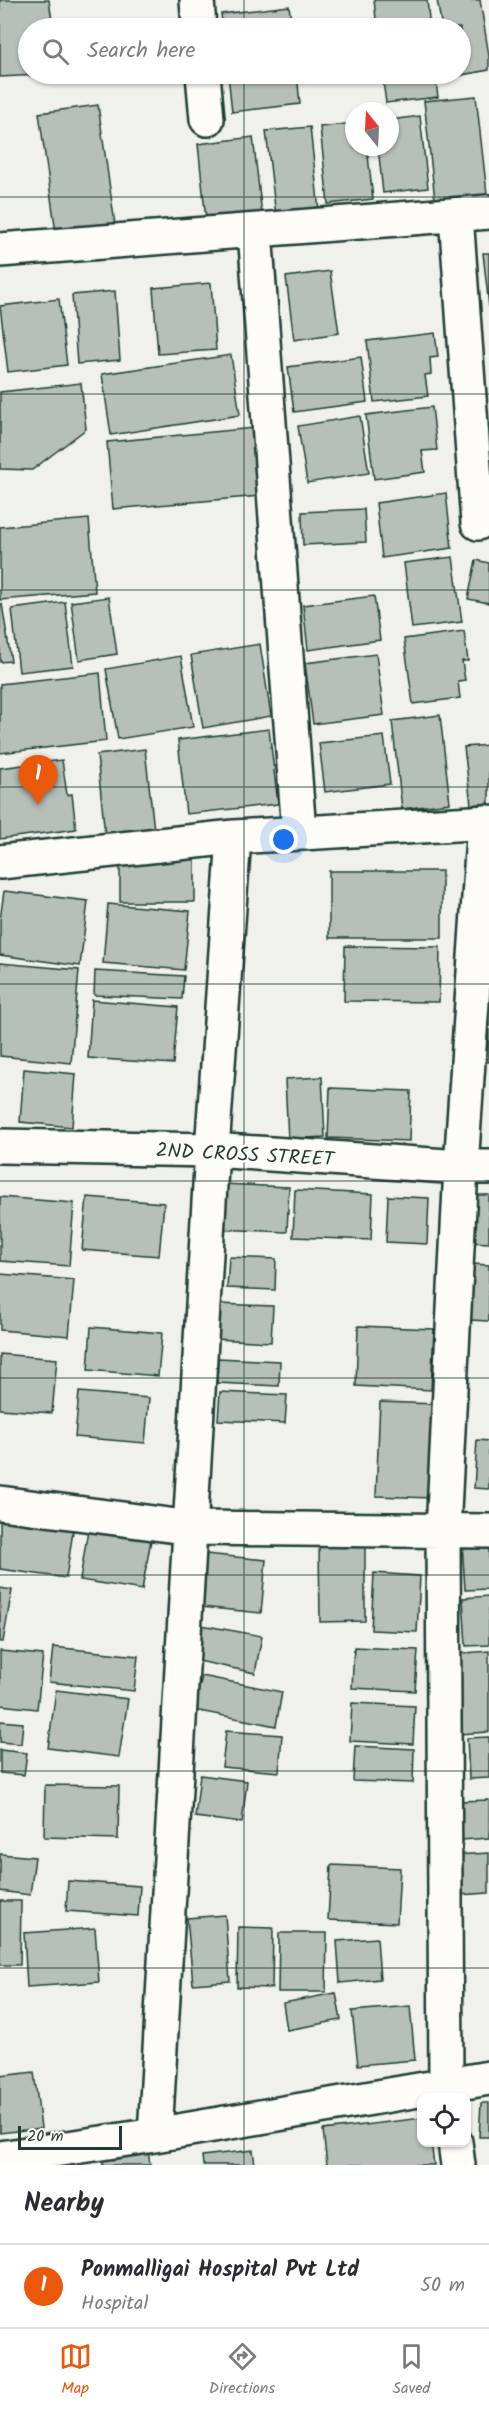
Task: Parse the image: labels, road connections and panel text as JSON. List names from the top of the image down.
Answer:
{
  "streets": {
    "street": ["2ND CROSS STREET"]
  },
  "scale_bar": "20 m",
  "north": "top",
  "page": {
    "search": "Search here",
    "pins": "1",
    "scale": "20 m",
    "heading": "Nearby",
    "list": [
      {
        "mark": "1",
        "name": "Ponmalligai Hospital Pvt Ltd",
        "note": "Hospital",
        "value": "50 m"
      }
    ],
    "nav": ["Map", "Directions", "Saved"]
  }
}
